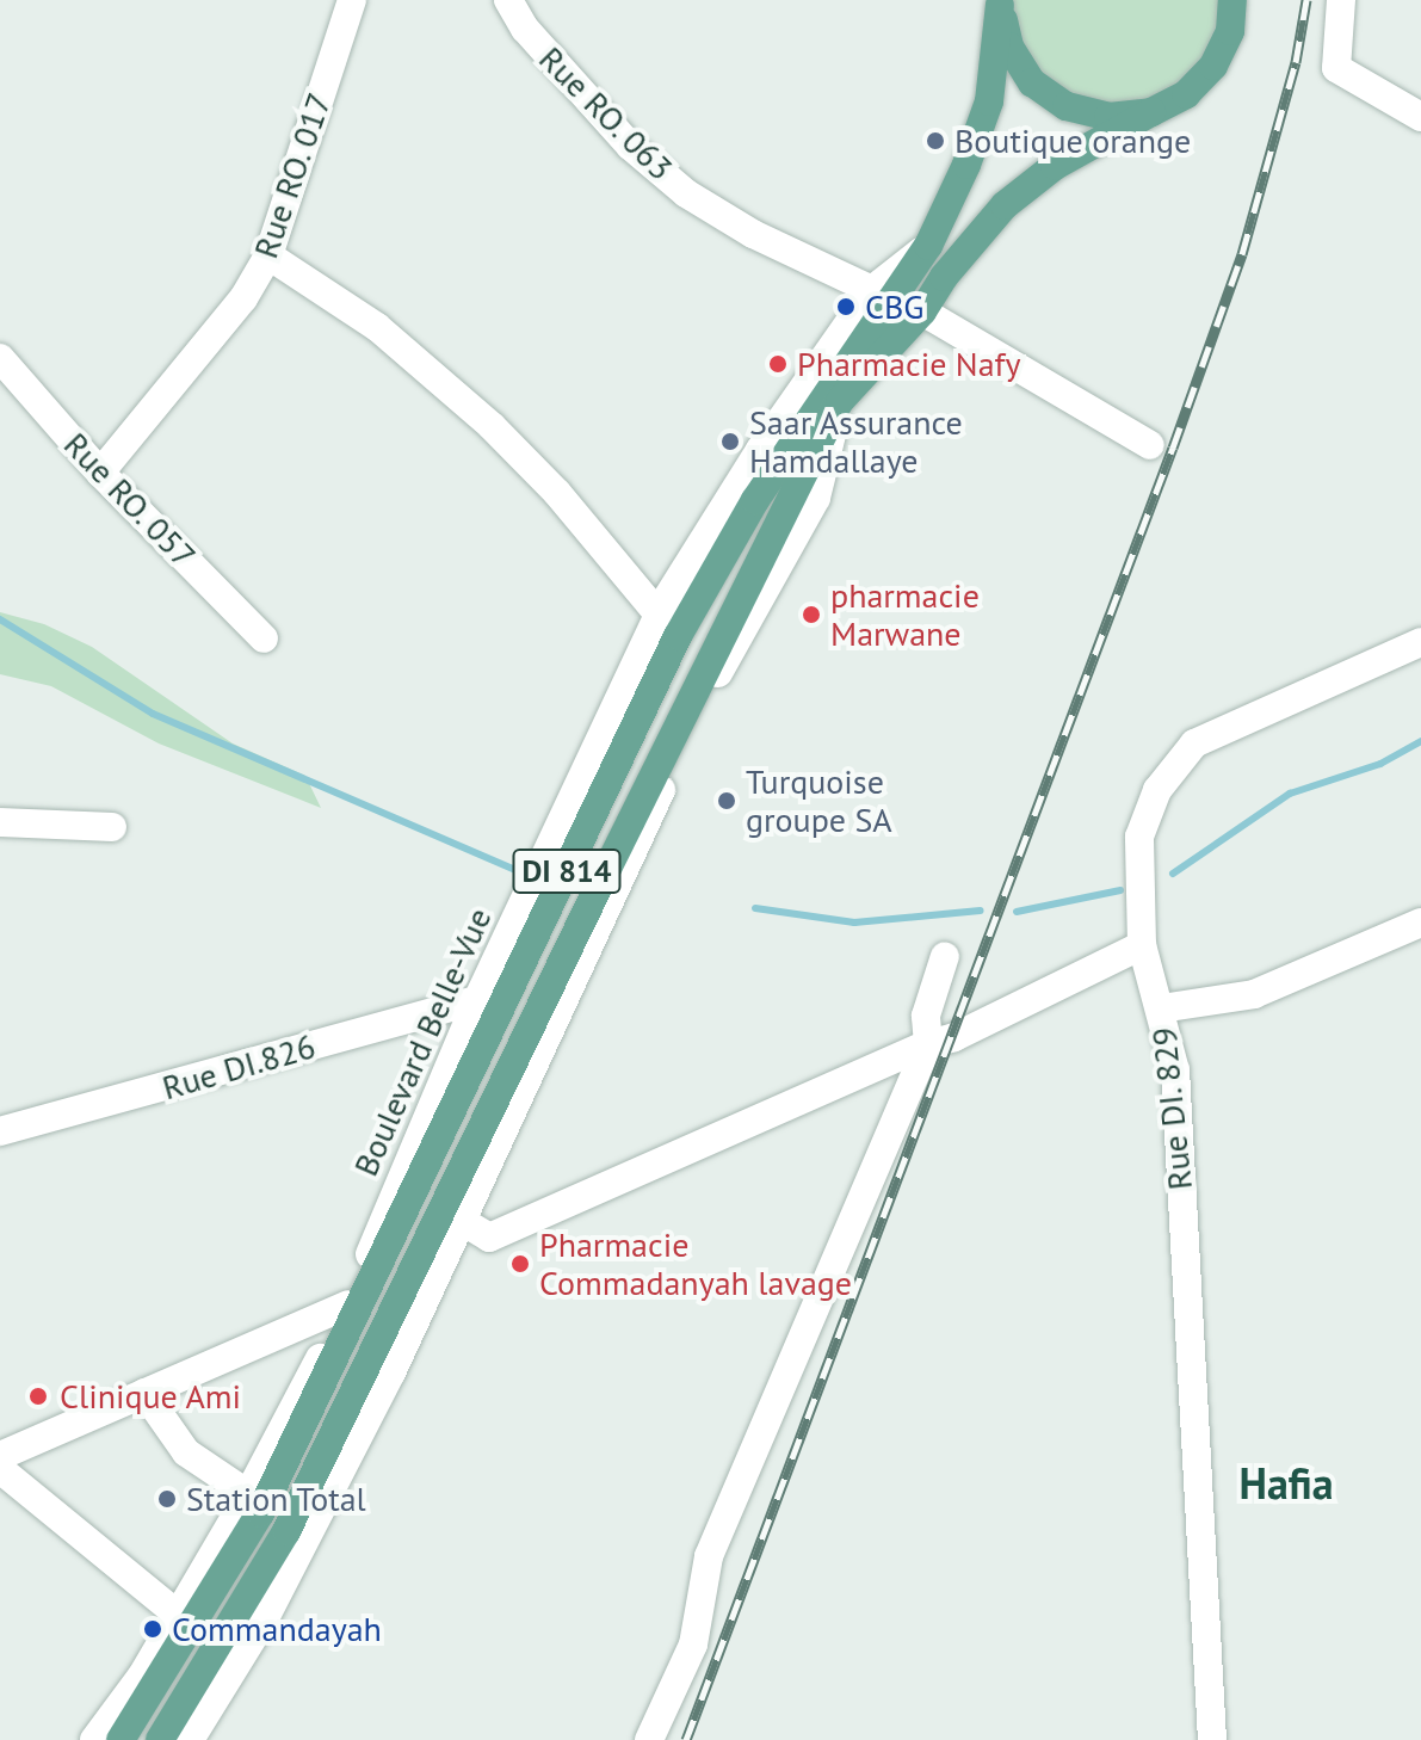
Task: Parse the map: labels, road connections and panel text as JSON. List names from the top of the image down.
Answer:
{
  "streets": {
    "main road": ["DI 814", "Boulevard Belle-Vue"],
    "street": [
      "Rue RO. 063",
      "Rue RO. 017",
      "Rue RO. 057",
      "Rue DI.826",
      "Rue DI. 829"
    ]
  },
  "crossings": [
    ["Rue RO. 063", "Boulevard Belle-Vue"],
    ["Rue RO. 017", "Rue RO. 057"],
    ["Boulevard Belle-Vue", "Rue DI.826"]
  ],
  "districts": ["Hafia"],
  "places": [
    "Boutique orange",
    "CBG",
    "Pharmacie Nafy",
    "Saar Assurance Hamdallaye",
    "pharmacie Marwane",
    "Turquoise groupe SA",
    "Pharmacie Commadanyah lavage",
    "Clinique Ami",
    "Station Total",
    "Commandayah"
  ]
}
